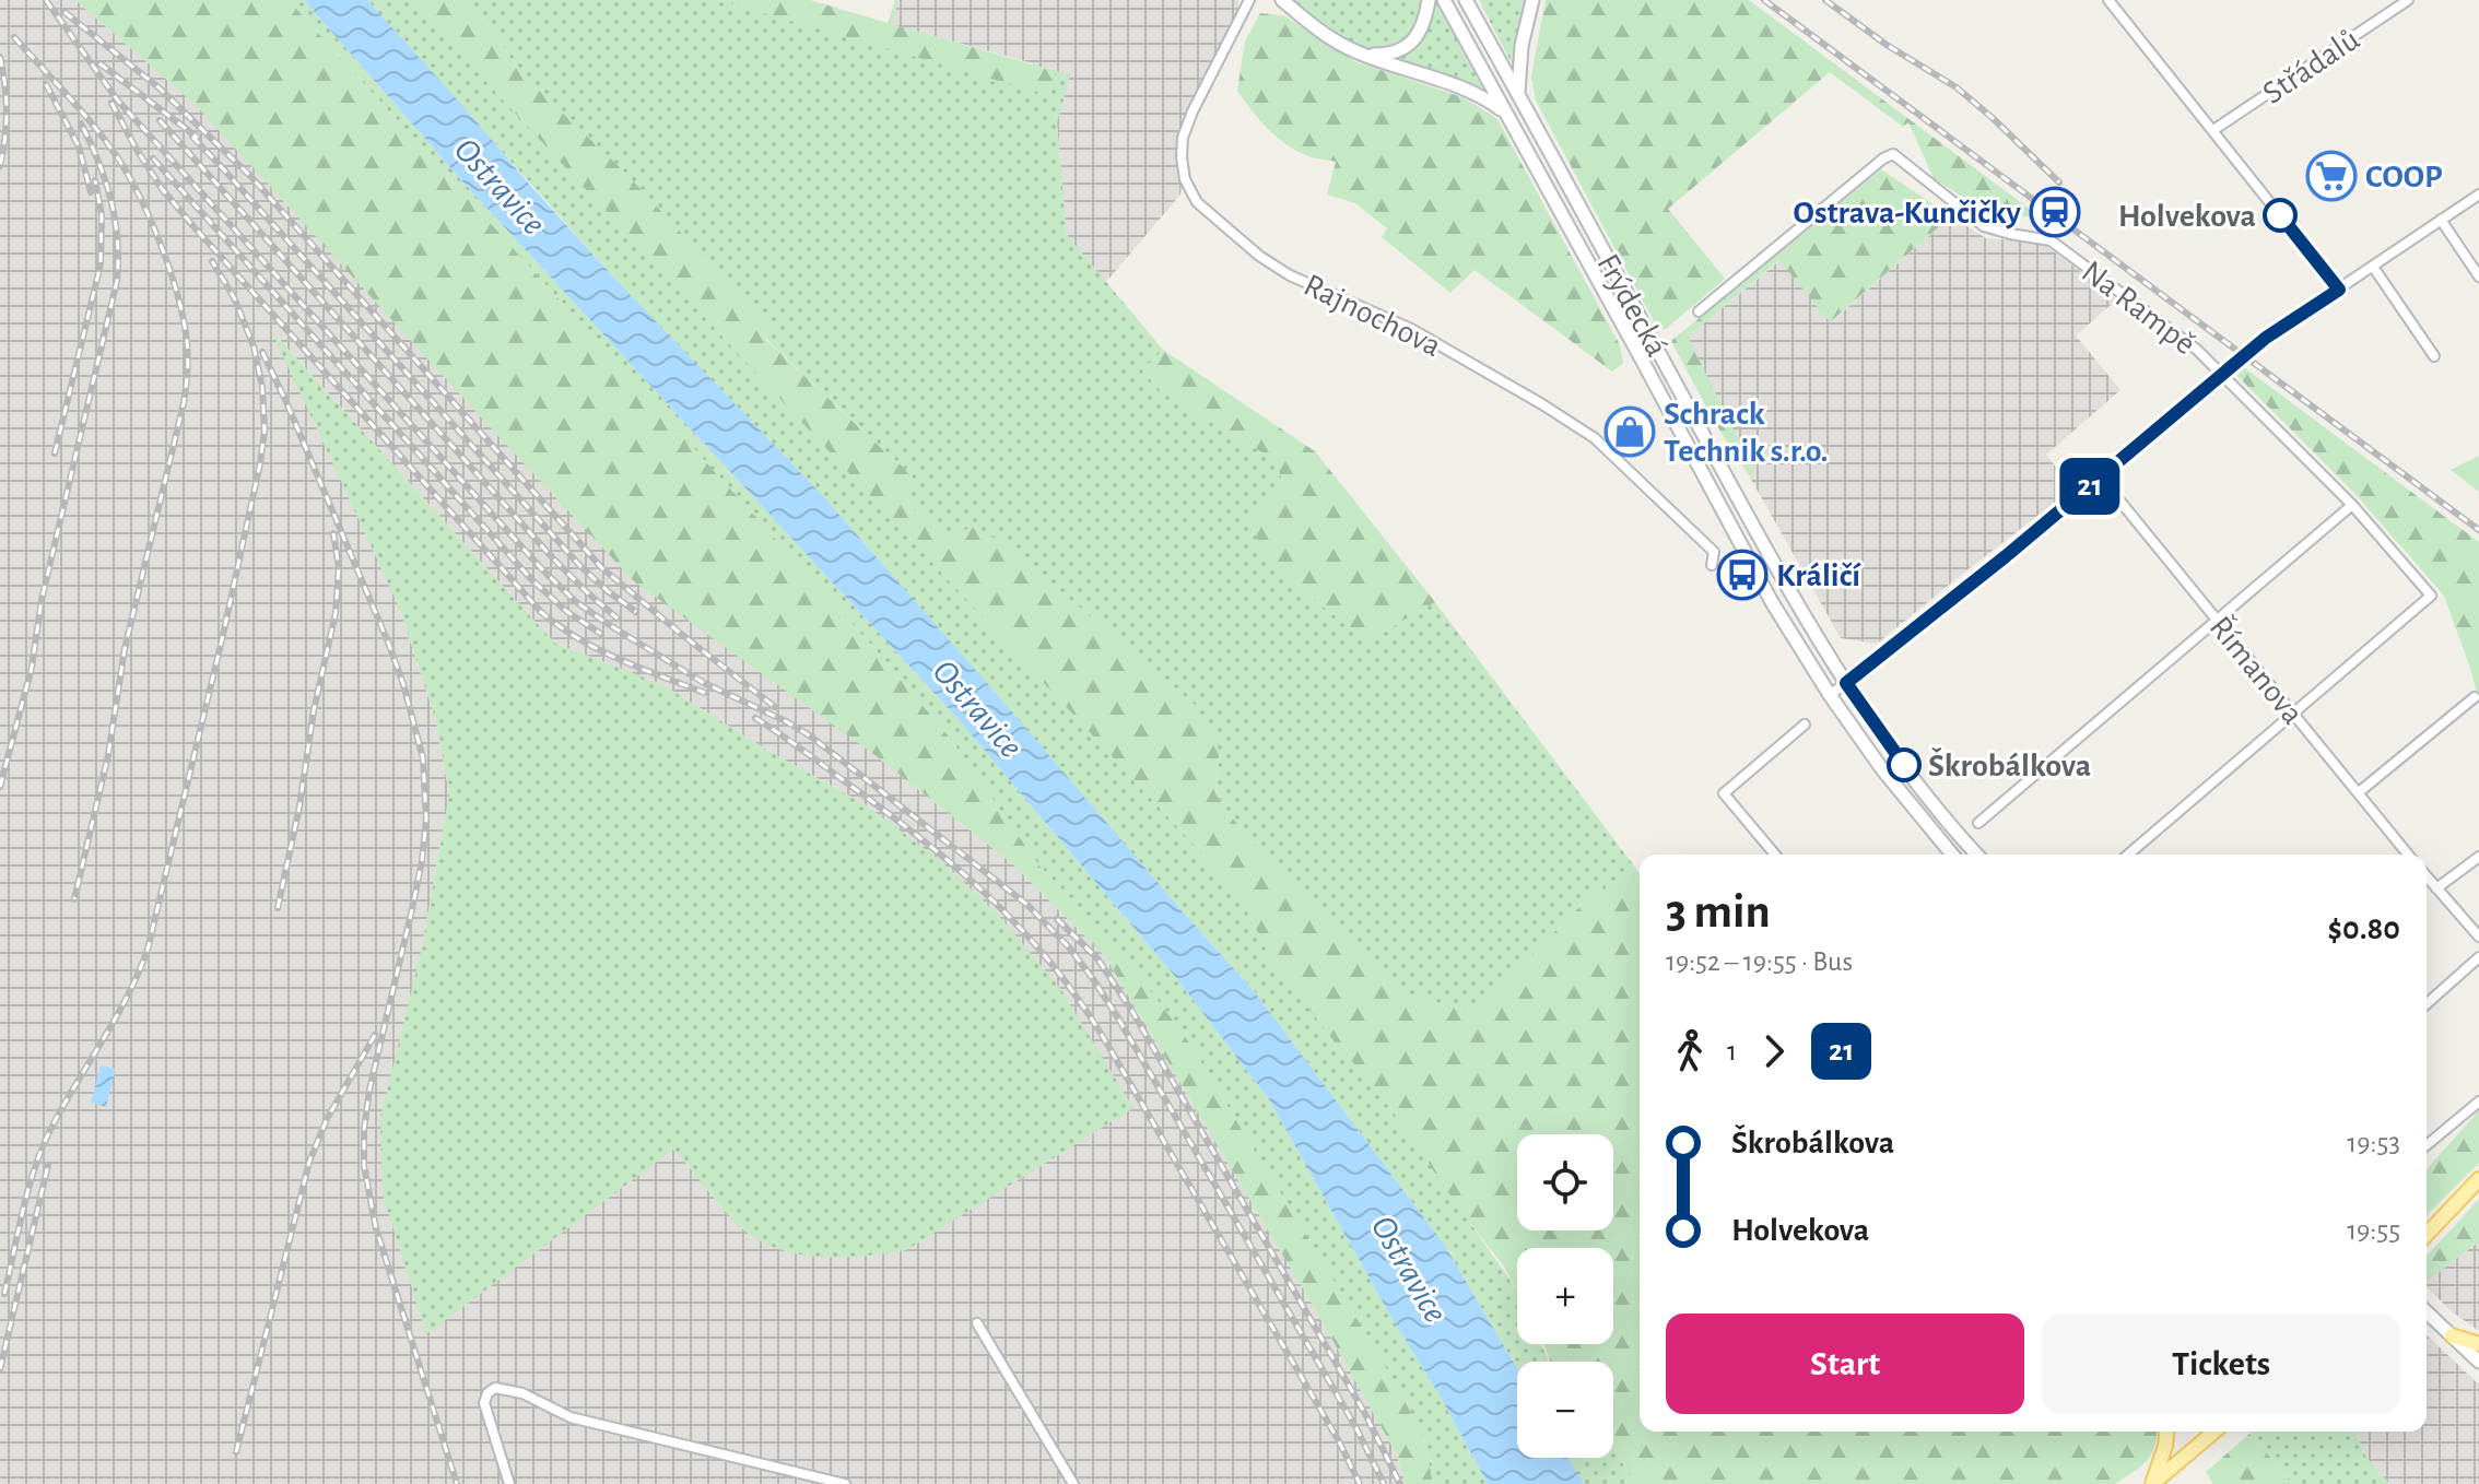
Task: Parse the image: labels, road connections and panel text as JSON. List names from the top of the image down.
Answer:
{
  "streets": {
    "main road": ["Frýdecká"],
    "street": [
      "Střádalů",
      "Na Rampě",
      "Rajnochova",
      "Římanova"
    ]
  },
  "crossings": [
    ["Na Rampě", "Římanova"]
  ],
  "water": ["Ostravice"],
  "places": {
    "supermarket": ["COOP"],
    "station": ["Ostrava-Kunčičky"],
    "other": ["Holvekova", "Škrobálkova"],
    "shop": ["Schrack Technik s.r.o."],
    "bus stop": ["Králičí"]
  },
  "lines": ["bus line 21"],
  "page": {
    "on_map": "21",
    "heading": ["3 min", "19:52 – 19:55 · Bus", "$0.80"],
    "legs": ["1", "21"],
    "list": [
      {
        "name": "Škrobálkova",
        "value": "19:53"
      },
      {
        "name": "Holvekova",
        "value": "19:55"
      }
    ],
    "map_buttons": ["+", "−"],
    "buttons": ["Start", "Tickets"]
  }
}
